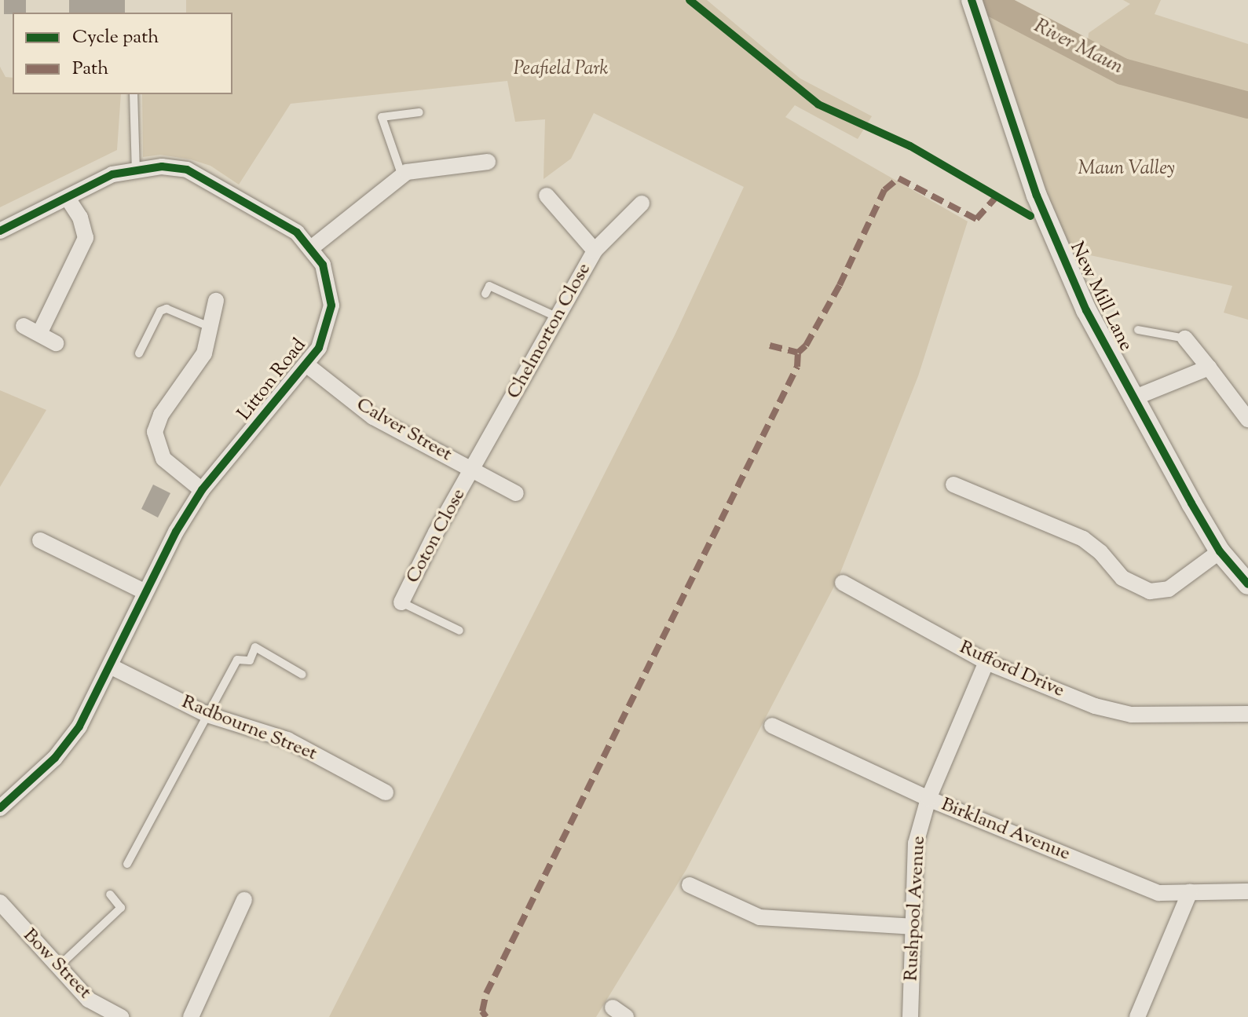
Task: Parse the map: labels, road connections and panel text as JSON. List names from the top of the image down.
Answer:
{
  "streets": {
    "street": [
      "New Mill Lane",
      "Chelmorton Close",
      "Litton Road",
      "Calver Street",
      "Coton Close",
      "Rufford Drive",
      "Radbourne Street",
      "Birkland Avenue",
      "Rushpool Avenue",
      "Bow Street"
    ]
  },
  "crossings": [
    ["Chelmorton Close", "Calver Street"],
    ["Chelmorton Close", "Coton Close"],
    ["Litton Road", "Calver Street"],
    ["Litton Road", "Radbourne Street"],
    ["Calver Street", "Coton Close"],
    ["Rufford Drive", "Rushpool Avenue"],
    ["Birkland Avenue", "Rushpool Avenue"]
  ],
  "water": ["River Maun"],
  "parks": ["Peafield Park", "Maun Valley"],
  "legend": ["Cycle path", "Path"]
}
